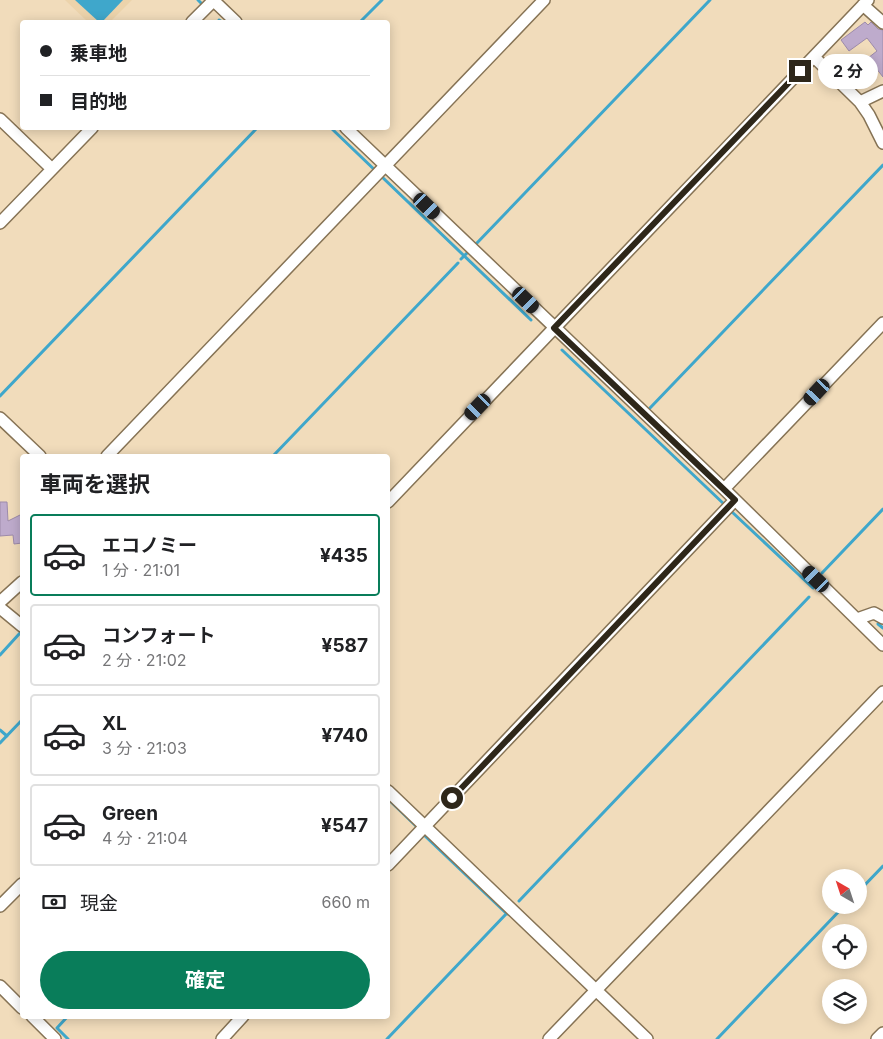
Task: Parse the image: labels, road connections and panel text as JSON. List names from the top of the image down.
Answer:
{
  "north": "top left",
  "page": {
    "banner": ["乗車地", "目的地"],
    "bubble": "2 分",
    "heading": "車両を選択",
    "list": [
      {
        "name": "エコノミー",
        "note": "1 分 · 21:01",
        "value": "¥435"
      },
      {
        "name": "コンフォート",
        "note": "2 分 · 21:02",
        "value": "¥587"
      },
      {
        "name": "XL",
        "note": "3 分 · 21:03",
        "value": "¥740"
      },
      {
        "name": "Green",
        "note": "4 分 · 21:04",
        "value": "¥547"
      }
    ],
    "pay": ["現金", "660 m"],
    "buttons": "確定"
  }
}
